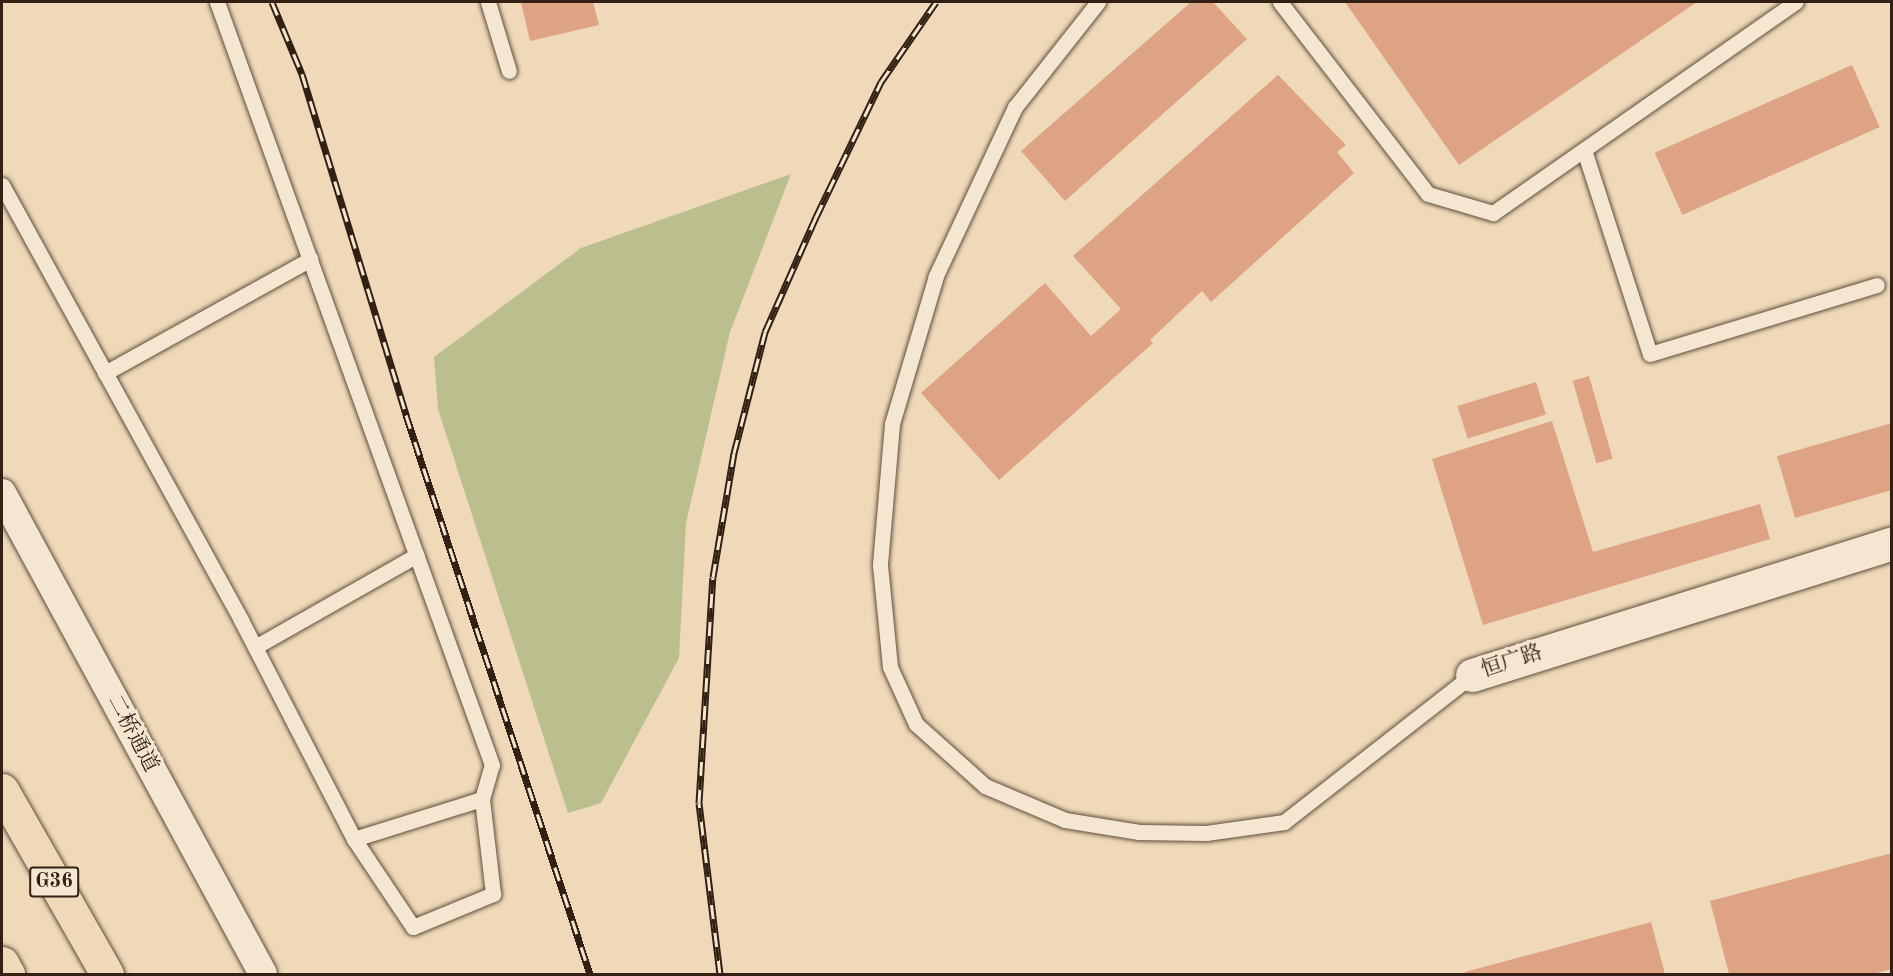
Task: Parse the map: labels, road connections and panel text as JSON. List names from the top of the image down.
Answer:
{
  "streets": {
    "highway": ["G36"],
    "street": ["恒广路", "二桥通道"]
  }
}
